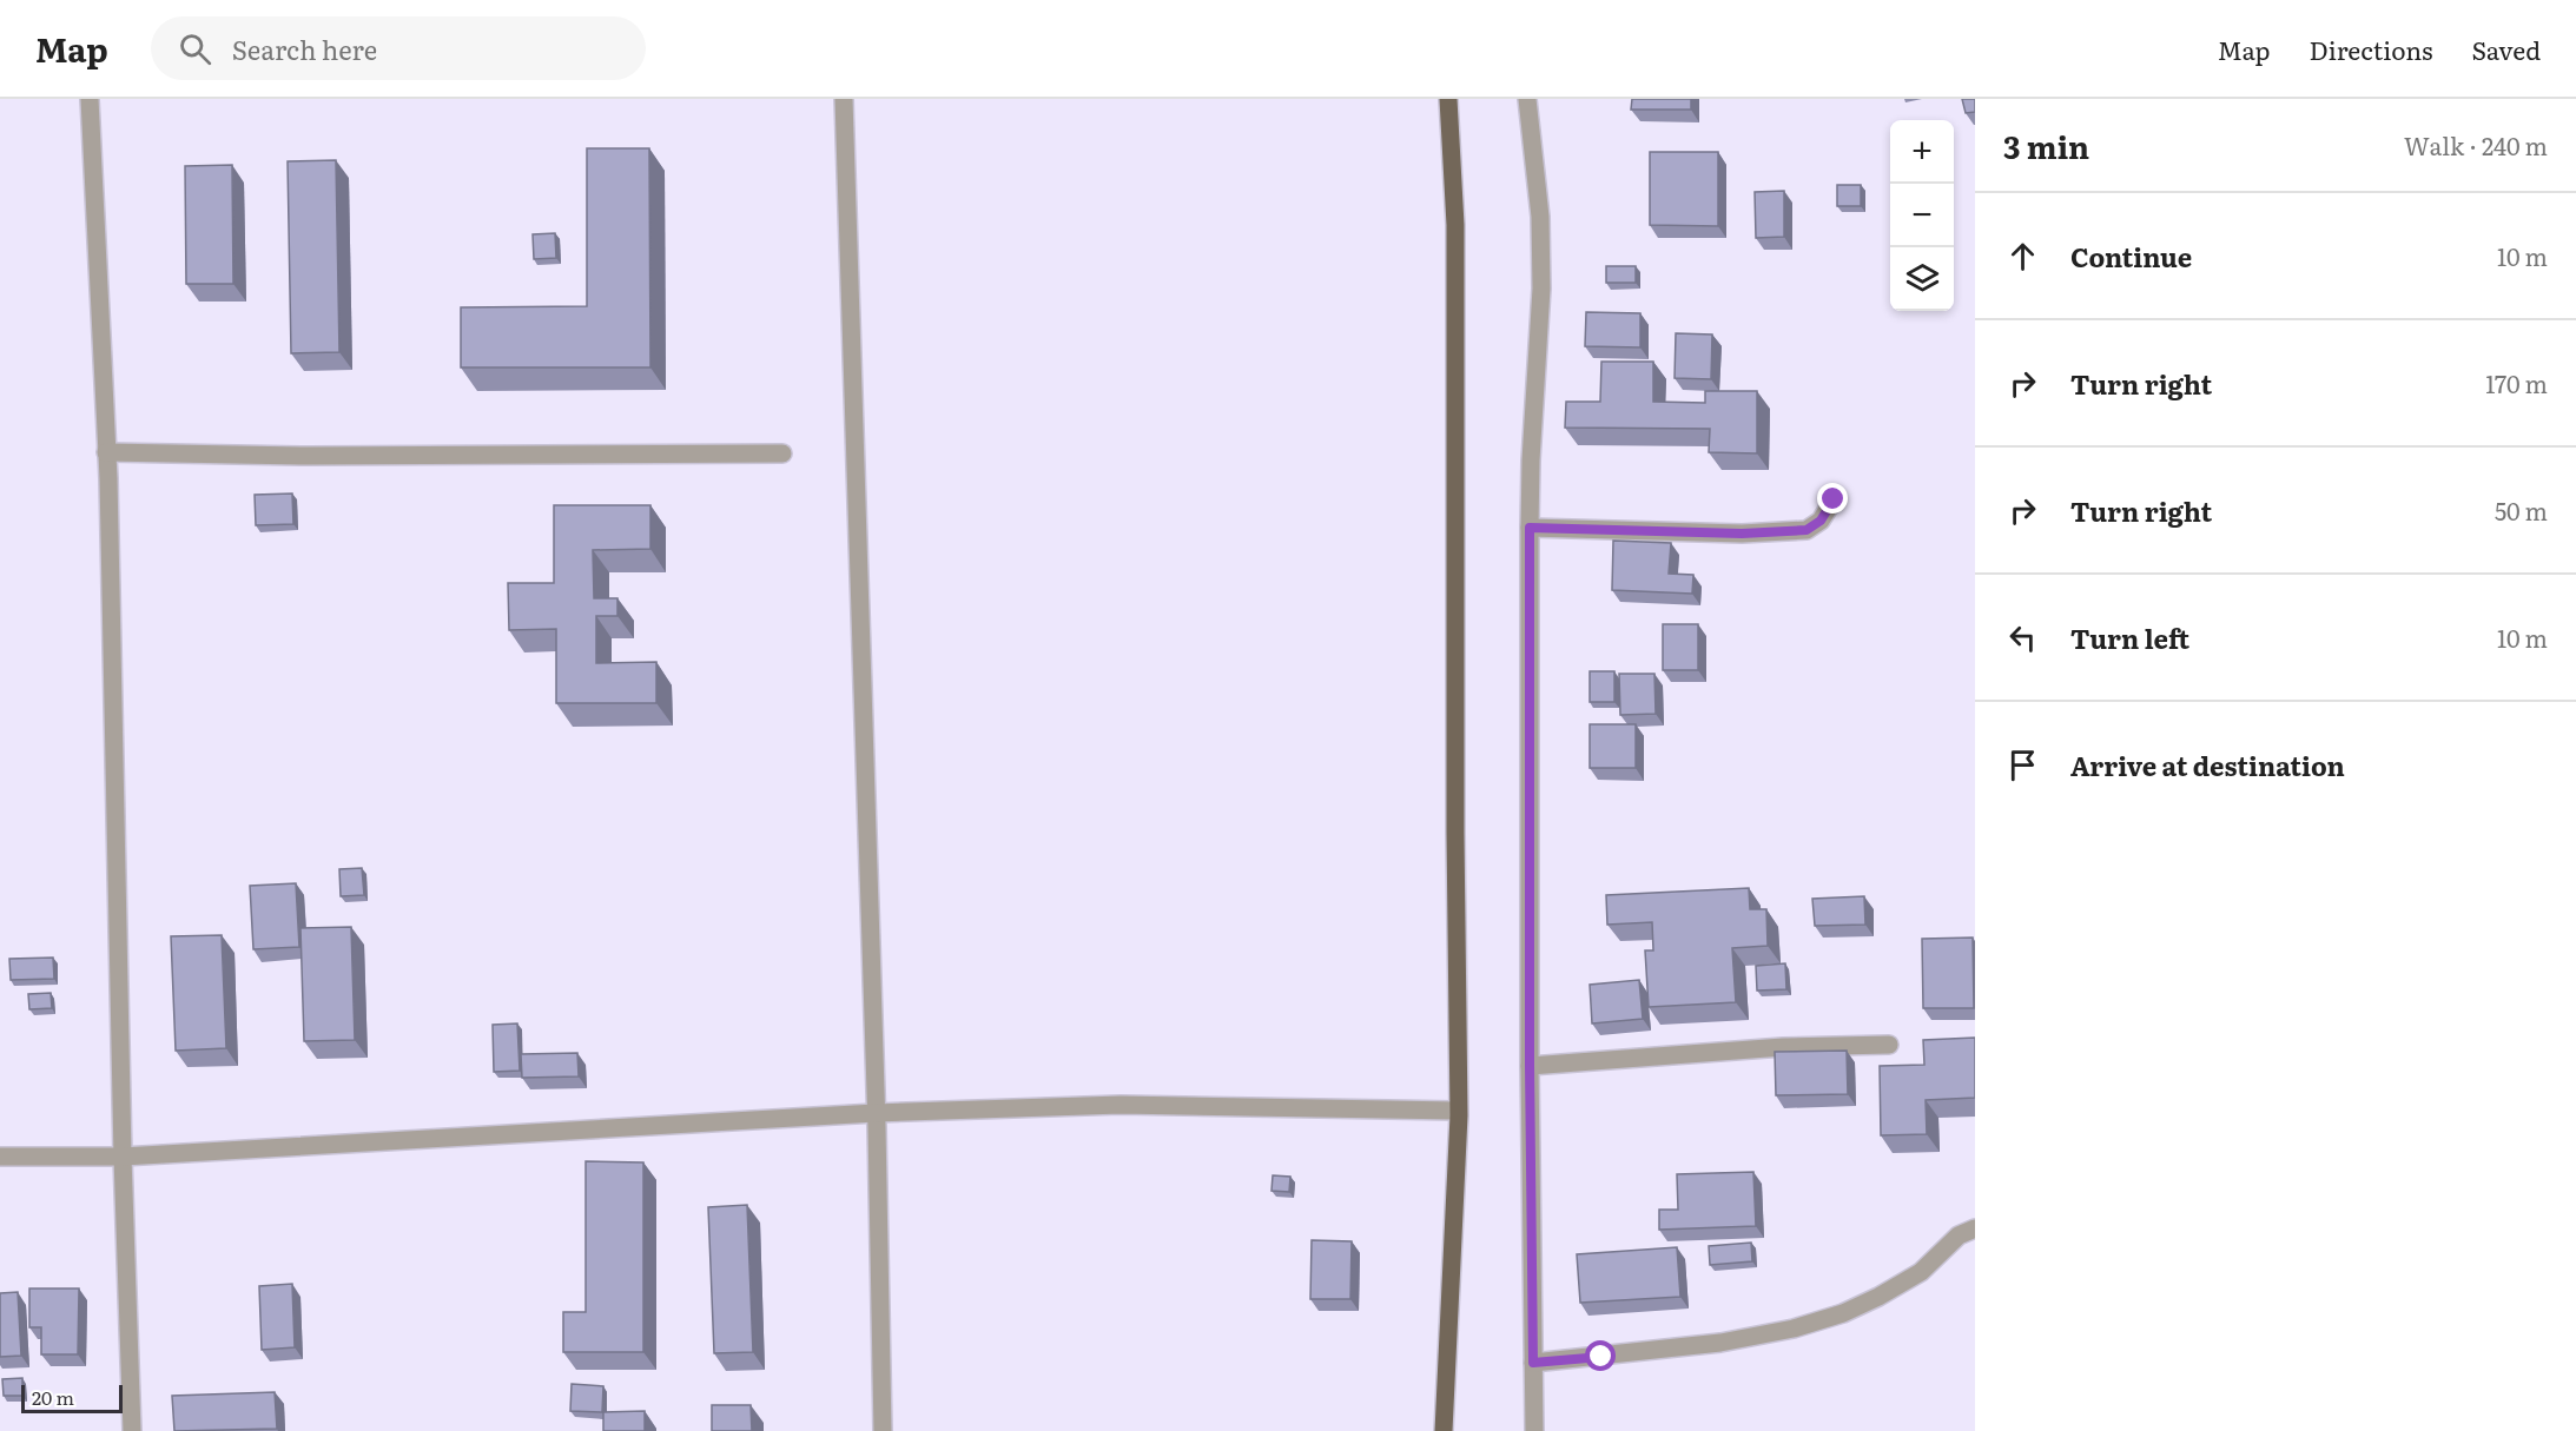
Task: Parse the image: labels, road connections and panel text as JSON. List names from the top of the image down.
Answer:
{
  "scale_bar": "20 m",
  "page": {
    "header": "Map",
    "search": "Search here",
    "nav": ["Map", "Directions", "Saved"],
    "heading": ["3 min", "Walk · 240 m"],
    "map_buttons": ["+", "−"],
    "list": [
      ["Continue", "10 m"],
      ["Turn right", "170 m"],
      ["Turn right", "50 m"],
      ["Turn left", "10 m"],
      "Arrive at destination"
    ],
    "scale": "20 m"
  }
}
